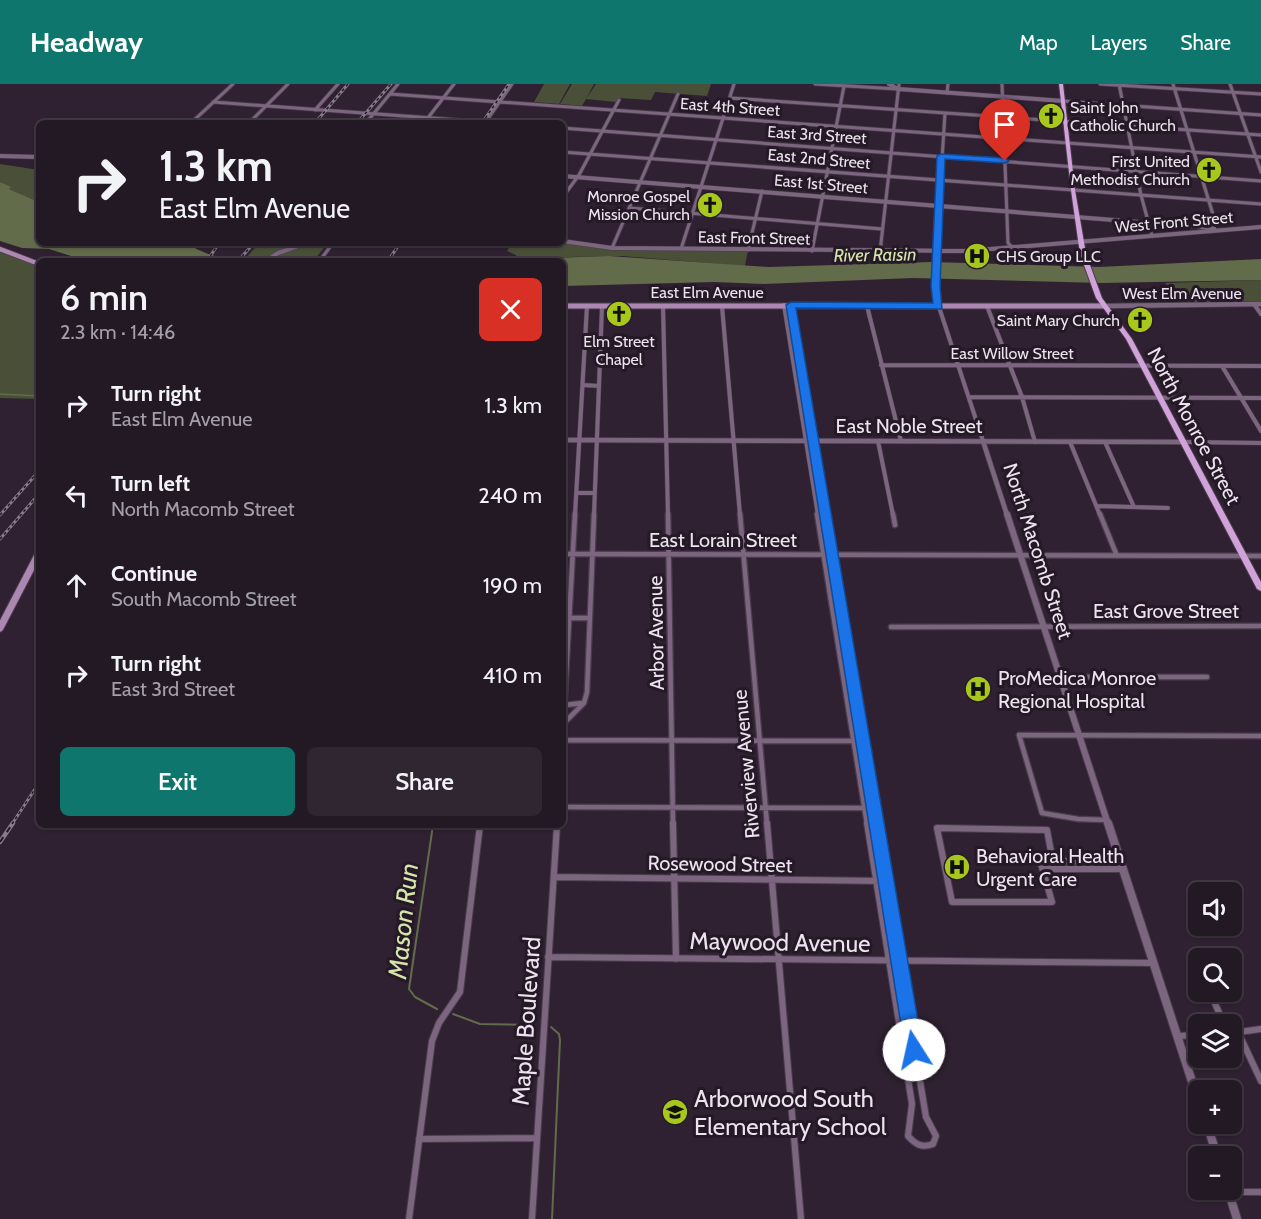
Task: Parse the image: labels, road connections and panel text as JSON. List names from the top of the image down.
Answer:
{
  "streets": {
    "main road": ["East Elm Avenue", "North Monroe Street"],
    "street": [
      "East 4th Street",
      "East 3rd Street",
      "East 2nd Street",
      "East 1st Street",
      "West Front Street",
      "East Front Street",
      "West Elm Avenue",
      "East Willow Street",
      "East Noble Street",
      "East Lorain Street",
      "North Macomb Street",
      "East Grove Street",
      "Arbor Avenue",
      "Riverview Avenue",
      "Rosewood Street",
      "Maywood Avenue",
      "Maple Boulevard"
    ]
  },
  "crossings": [
    ["East 4th Street", "North Monroe Street"],
    ["East 3rd Street", "North Monroe Street"],
    ["East 2nd Street", "North Monroe Street"],
    ["East 1st Street", "West Front Street"],
    ["East 1st Street", "North Monroe Street"],
    ["East 1st Street", "North Macomb Street"],
    ["West Front Street", "East Front Street"],
    ["East Front Street", "North Monroe Street"],
    ["East Front Street", "North Macomb Street"],
    ["East Elm Avenue", "West Elm Avenue"],
    ["East Elm Avenue", "North Monroe Street"],
    ["East Elm Avenue", "North Macomb Street"],
    ["East Elm Avenue", "Arbor Avenue"],
    ["East Elm Avenue", "Riverview Avenue"],
    ["West Elm Avenue", "North Monroe Street"],
    ["East Willow Street", "North Monroe Street"],
    ["East Willow Street", "North Macomb Street"],
    ["East Noble Street", "North Monroe Street"],
    ["East Noble Street", "North Macomb Street"],
    ["East Noble Street", "Arbor Avenue"],
    ["East Noble Street", "Riverview Avenue"],
    ["North Monroe Street", "East Lorain Street"],
    ["East Lorain Street", "North Macomb Street"],
    ["East Lorain Street", "Arbor Avenue"],
    ["East Lorain Street", "Riverview Avenue"],
    ["North Macomb Street", "East Grove Street"],
    ["North Macomb Street", "Maywood Avenue"],
    ["Arbor Avenue", "Rosewood Street"],
    ["Arbor Avenue", "Maywood Avenue"],
    ["Riverview Avenue", "Rosewood Street"],
    ["Riverview Avenue", "Maywood Avenue"],
    ["Rosewood Street", "Maple Boulevard"],
    ["Maywood Avenue", "Maple Boulevard"]
  ],
  "water": ["River Raisin", "Mason Run"],
  "places": {
    "church": [
      "Saint John Catholic Church",
      "First United Methodist Church",
      "Monroe Gospel Mission Church",
      "Elm Street Chapel",
      "Saint Mary Church"
    ],
    "hospital": ["CHS Group LLC", "ProMedica Monroe Regional Hospital", "Behavioral Health Urgent Care"],
    "school or university": ["Arborwood South Elementary School"]
  },
  "page": {
    "header": "Headway",
    "nav": ["Map", "Layers", "Share"],
    "turn": ["1.3 km", "East Elm Avenue"],
    "heading": ["6 min", "2.3 km · 14:46"],
    "list": [
      {
        "name": "Turn right",
        "note": "East Elm Avenue",
        "value": "1.3 km"
      },
      {
        "name": "Turn left",
        "note": "North Macomb Street",
        "value": "240 m"
      },
      {
        "name": "Continue",
        "note": "South Macomb Street",
        "value": "190 m"
      },
      {
        "name": "Turn right",
        "note": "East 3rd Street",
        "value": "410 m"
      }
    ],
    "buttons": ["Exit", "Share"],
    "map_buttons": ["+", "−"]
  }
}
